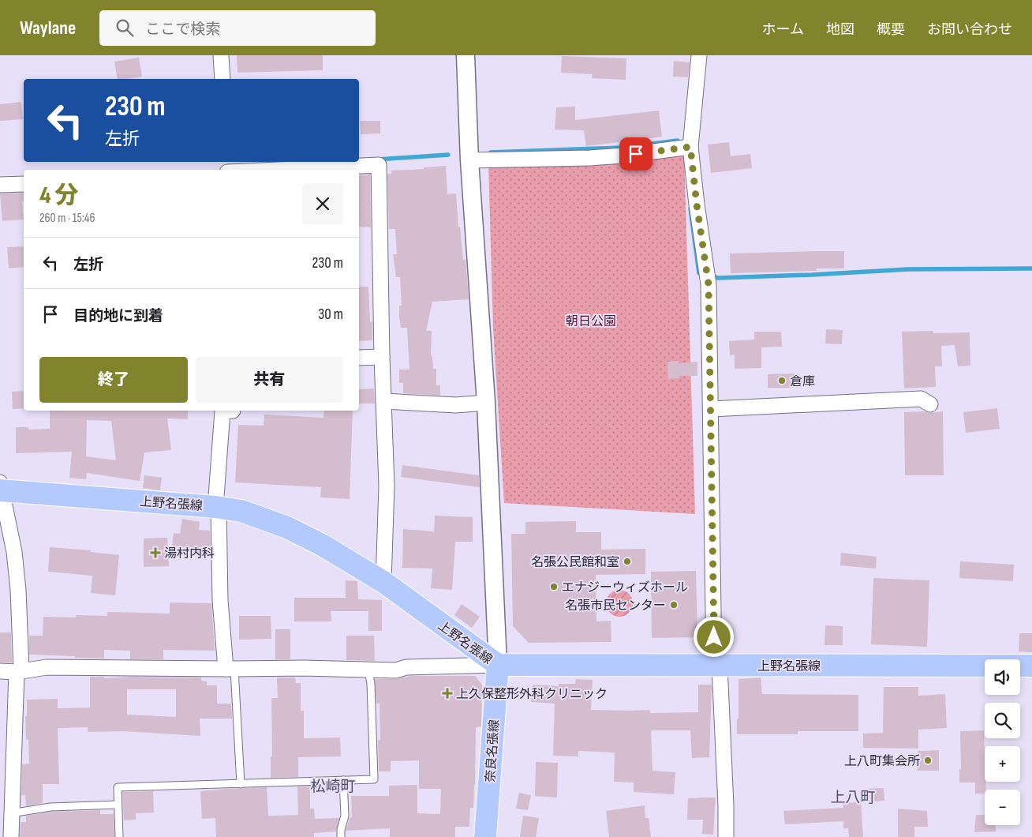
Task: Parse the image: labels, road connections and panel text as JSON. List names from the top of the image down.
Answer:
{
  "streets": {
    "main road": ["上野名張線", "奈良名張線"]
  },
  "crossings": [
    ["上野名張線", "奈良名張線"]
  ],
  "districts": ["松崎町", "上八町"],
  "parks": ["朝日公園"],
  "places": {
    "other": [
      "倉庫",
      "名張公民館和室",
      "エナジーウィズホール",
      "名張市民センター",
      "上八町集会所"
    ],
    "health": ["湯村内科", "上久保整形外科クリニック"]
  },
  "page": {
    "header": "Waylane",
    "search": "ここで検索",
    "nav": [
      "ホーム",
      "地図",
      "概要",
      "お問い合わせ"
    ],
    "turn": ["230 m", "左折"],
    "heading": ["4 分", "260 m · 15:46"],
    "list": [
      {
        "name": "左折",
        "value": "230 m"
      },
      {
        "name": "目的地に到着",
        "value": "30 m"
      }
    ],
    "buttons": ["終了", "共有"],
    "map_buttons": ["+", "−"]
  }
}
